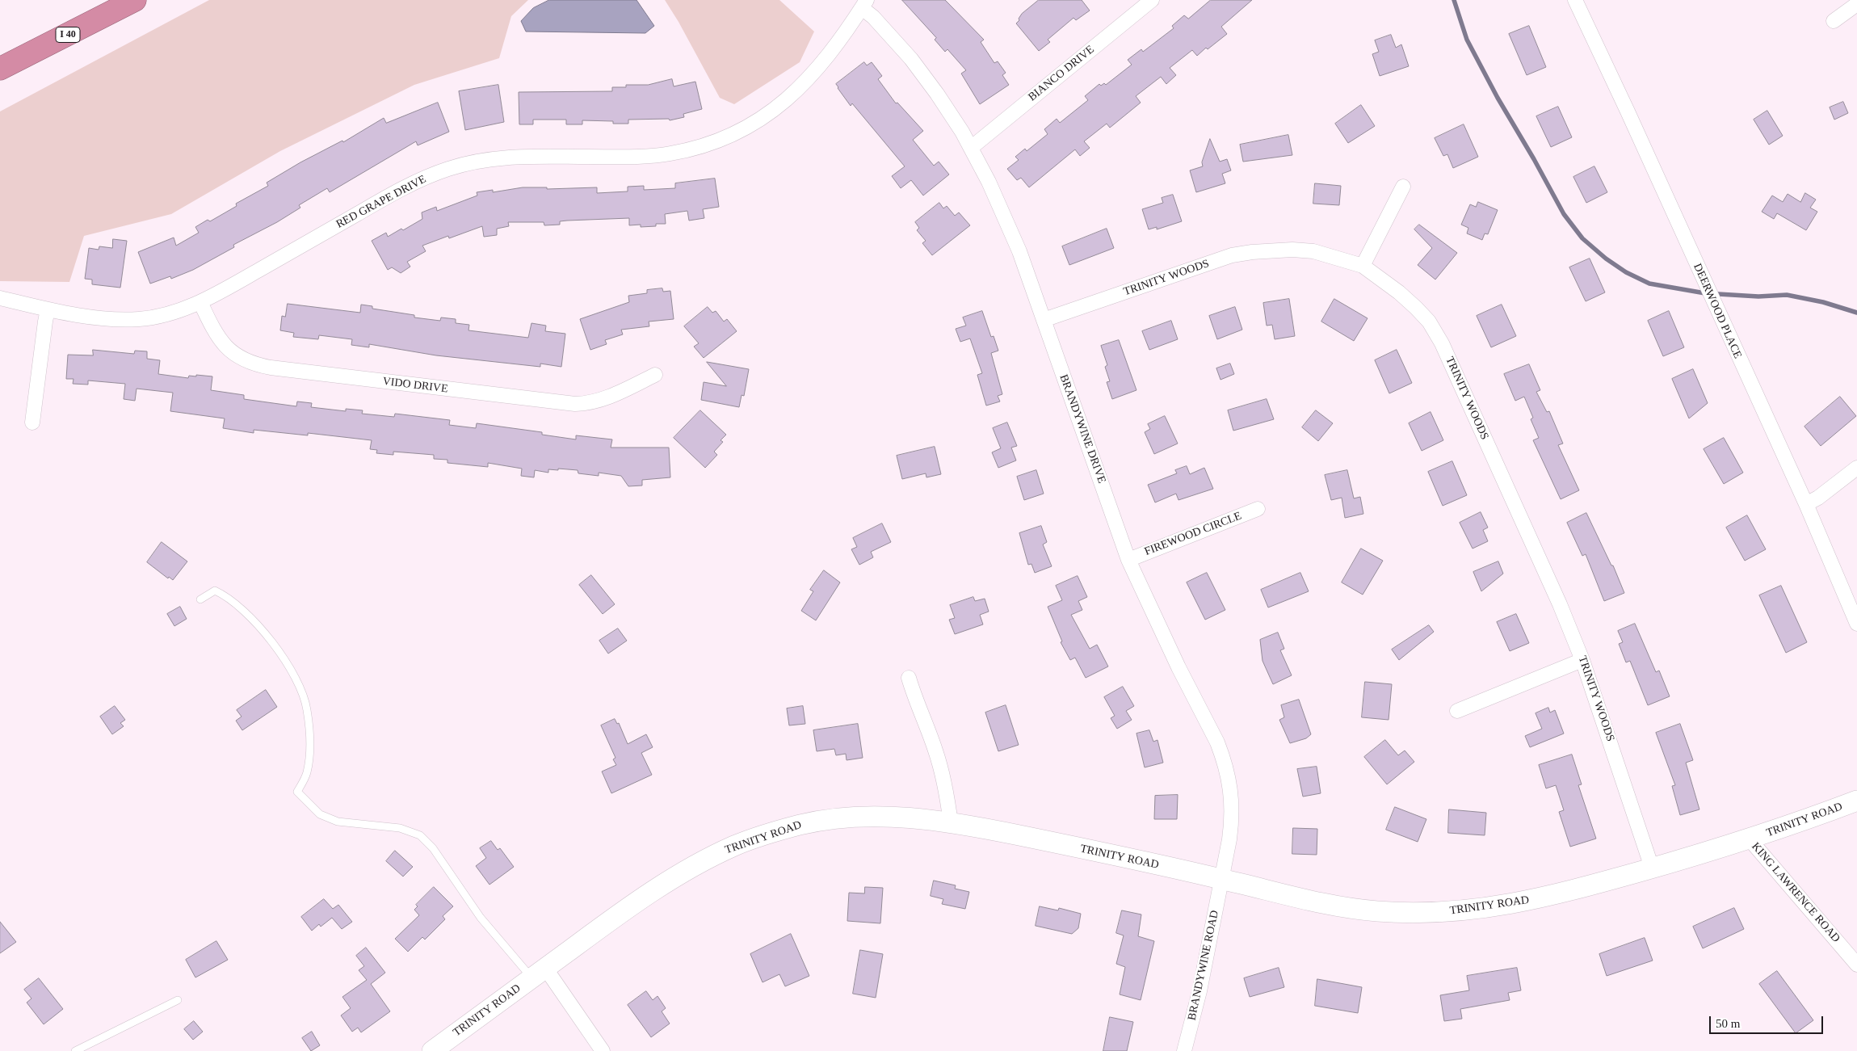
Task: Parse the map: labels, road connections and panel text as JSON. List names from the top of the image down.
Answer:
{
  "streets": {
    "highway": ["I 40"],
    "main road": ["TRINITY ROAD"],
    "street": [
      "BIANCO DRIVE",
      "RED GRAPE DRIVE",
      "TRINITY WOODS",
      "DEERWOOD PLACE",
      "VIDO DRIVE",
      "BRANDYWINE DRIVE",
      "FIREWOOD CIRCLE",
      "KING LAWRENCE ROAD",
      "BRANDYWINE ROAD"
    ]
  },
  "crossings": [
    ["BIANCO DRIVE", "BRANDYWINE DRIVE"],
    ["RED GRAPE DRIVE", "VIDO DRIVE"],
    ["RED GRAPE DRIVE", "BRANDYWINE DRIVE"],
    ["TRINITY WOODS", "BRANDYWINE DRIVE"],
    ["TRINITY WOODS", "TRINITY ROAD"],
    ["BRANDYWINE DRIVE", "FIREWOOD CIRCLE"],
    ["BRANDYWINE DRIVE", "TRINITY ROAD"],
    ["BRANDYWINE DRIVE", "BRANDYWINE ROAD"],
    ["TRINITY ROAD", "KING LAWRENCE ROAD"],
    ["TRINITY ROAD", "BRANDYWINE ROAD"]
  ],
  "scale_bar": "50 m"
}
